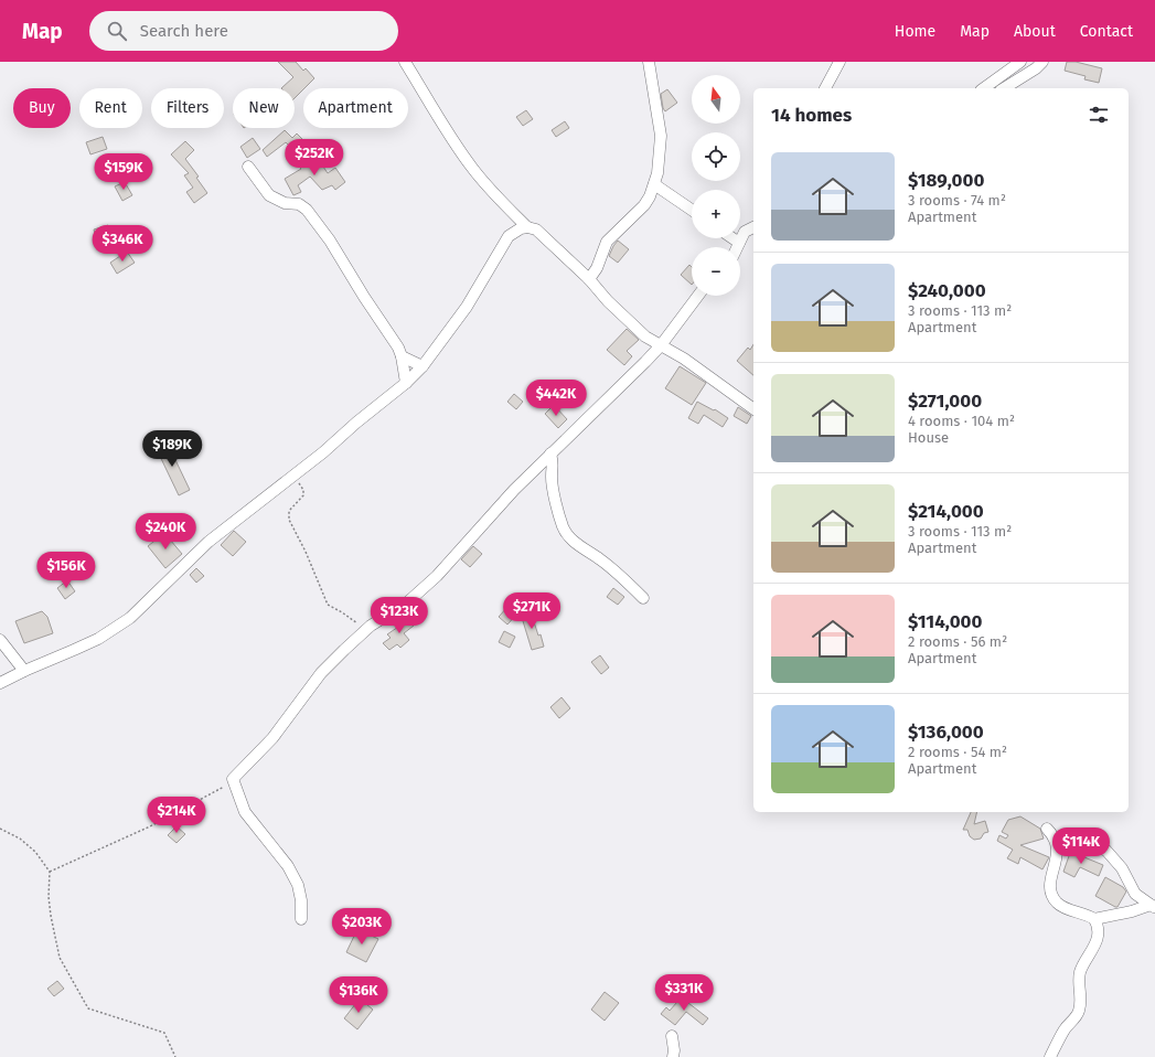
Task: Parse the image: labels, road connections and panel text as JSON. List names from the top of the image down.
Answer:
{
  "north": "top",
  "page": {
    "header": "Map",
    "search": "Search here",
    "nav": [
      "Home",
      "Map",
      "About",
      "Contact"
    ],
    "map_buttons": ["+", "−"],
    "chip": [
      "Buy",
      "Rent",
      "Filters",
      "New",
      "Apartment"
    ],
    "heading": "14 homes",
    "price": [
      "$252K",
      "$159K",
      "$346K",
      "$442K",
      "$189K",
      "$240K",
      "$156K",
      "$271K",
      "$123K",
      "$214K",
      "$114K",
      "$203K",
      "$331K",
      "$136K"
    ],
    "list": [
      {
        "name": "$189,000",
        "note": "3 rooms · 74 m² · Apartment"
      },
      {
        "name": "$240,000",
        "note": "3 rooms · 113 m² · Apartment"
      },
      {
        "name": "$271,000",
        "note": "4 rooms · 104 m² · House"
      },
      {
        "name": "$214,000",
        "note": "3 rooms · 113 m² · Apartment"
      },
      {
        "name": "$114,000",
        "note": "2 rooms · 56 m² · Apartment"
      },
      {
        "name": "$136,000",
        "note": "2 rooms · 54 m² · Apartment"
      }
    ]
  }
}
